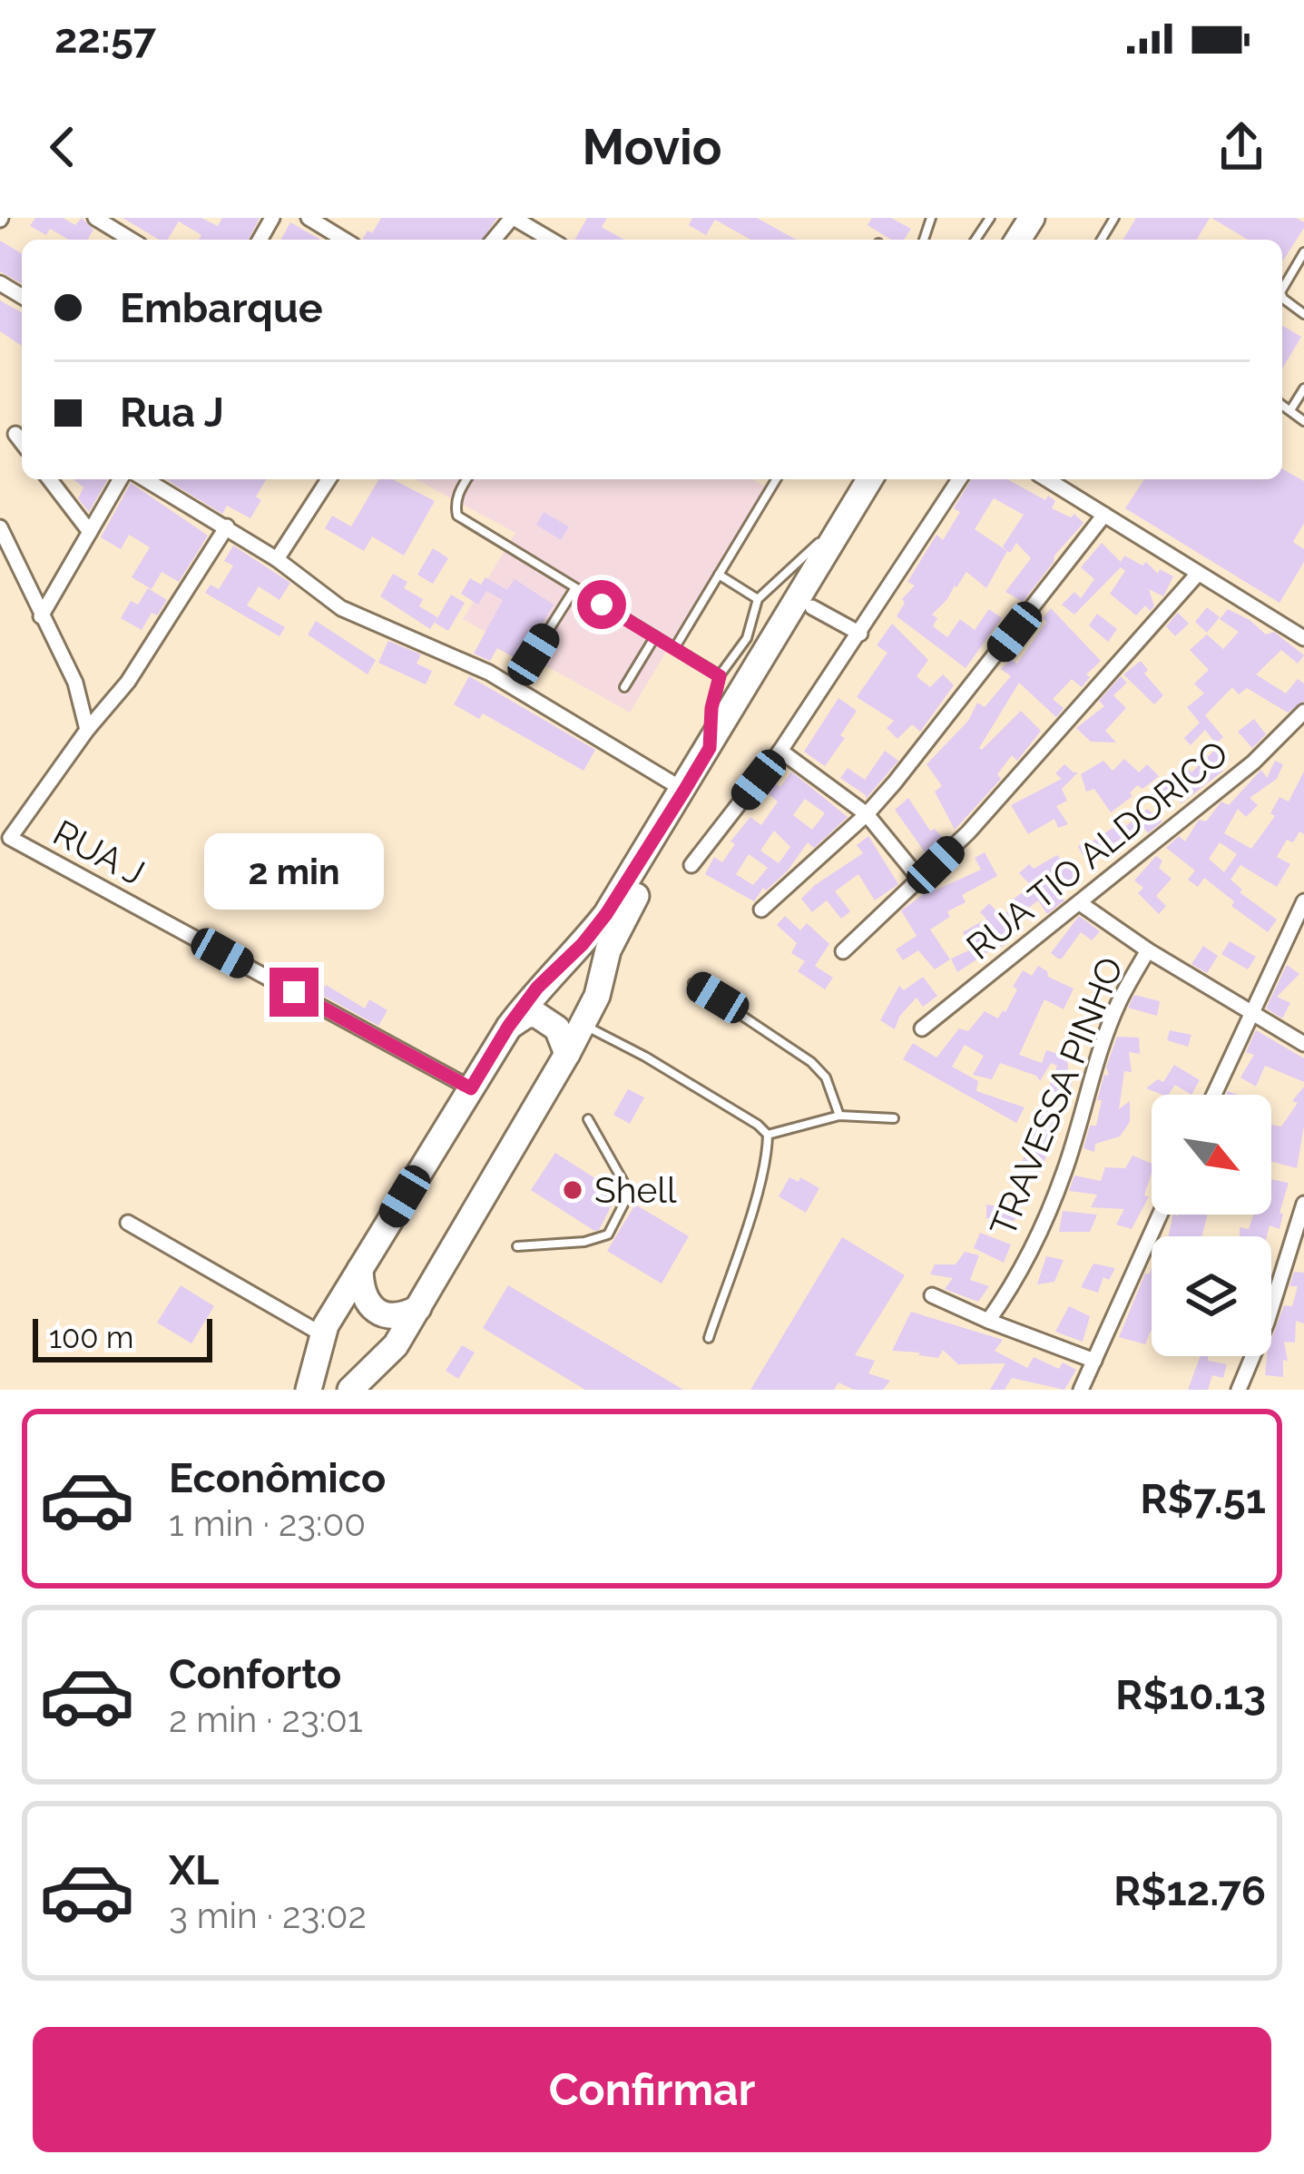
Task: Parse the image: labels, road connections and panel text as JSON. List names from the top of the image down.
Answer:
{
  "streets": {
    "street": ["RUA TIO ALDORICO", "RUA J", "TRAVESSA PINHO"]
  },
  "places": ["Shell"],
  "scale_bar": "100 m",
  "north": "bottom right",
  "page": {
    "status": "22:57",
    "header": "Movio",
    "banner": ["Embarque", "Rua J"],
    "bubble": "2 min",
    "scale": "100 m",
    "list": [
      {
        "name": "Econômico",
        "note": "1 min · 23:00",
        "value": "R$7.51"
      },
      {
        "name": "Conforto",
        "note": "2 min · 23:01",
        "value": "R$10.13"
      },
      {
        "name": "XL",
        "note": "3 min · 23:02",
        "value": "R$12.76"
      }
    ],
    "buttons": "Confirmar"
  }
}
